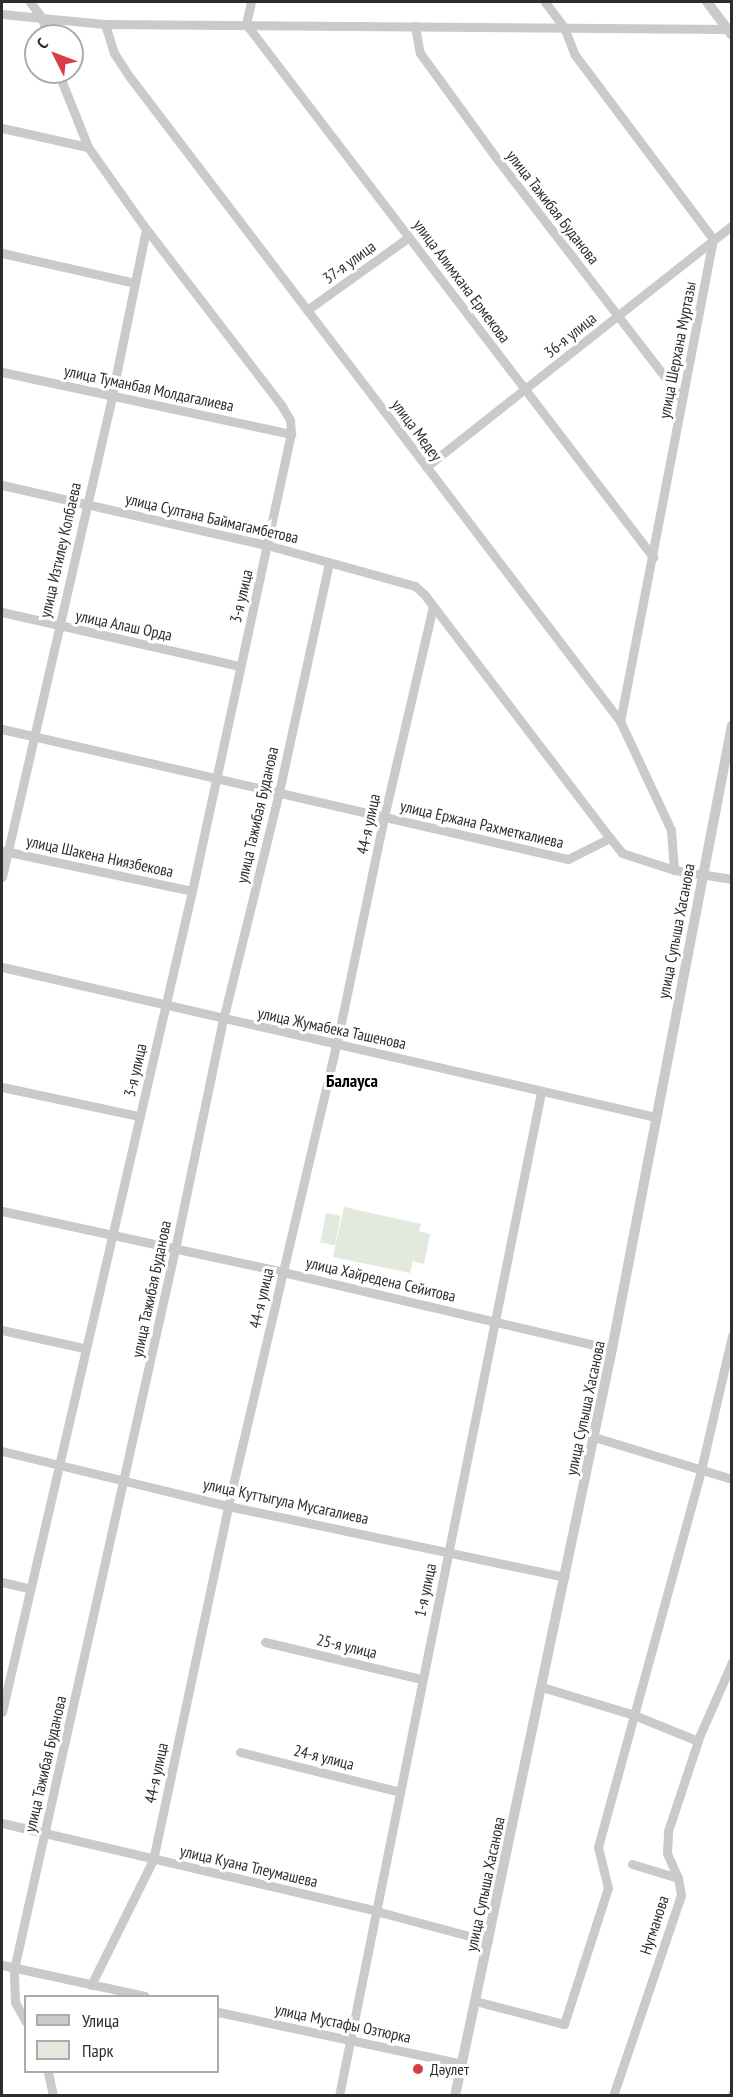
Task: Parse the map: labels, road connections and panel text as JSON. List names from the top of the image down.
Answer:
{
  "streets": {
    "street": [
      "улица Тажибая Буданова",
      "37-я улица",
      "улица Алимхана Ермекова",
      "36-я улица",
      "улица Шерхана Муртазы",
      "улица Туманбая Молдагалиева",
      "улица Медеу",
      "улица Султана Баймагамбетова",
      "улица Изтилеу Копбаева",
      "3-я улица",
      "улица Алаш Орда",
      "44-я улица",
      "улица Ержана Рахметкалиева",
      "улица Шакена Ниязбекова",
      "улица Супыша Хасанова",
      "улица Жумабека Ташенова",
      "улица Хайредена Сейитова",
      "улица Куттыгула Мусагалиева",
      "1-я улица",
      "25-я улица",
      "24-я улица",
      "улица Куана Тлеумашева",
      "Нугманова",
      "улица Мустафы Озтюрка"
    ]
  },
  "crossings": [
    ["улица Тажибая Буданова", "36-я улица"],
    ["улица Тажибая Буданова", "улица Шерхана Муртазы"],
    ["улица Тажибая Буданова", "улица Султана Баймагамбетова"],
    ["улица Тажибая Буданова", "улица Ержана Рахметкалиева"],
    ["улица Тажибая Буданова", "улица Жумабека Ташенова"],
    ["улица Тажибая Буданова", "улица Хайредена Сейитова"],
    ["улица Тажибая Буданова", "улица Куттыгула Мусагалиева"],
    ["улица Тажибая Буданова", "улица Куана Тлеумашева"],
    ["37-я улица", "улица Алимхана Ермекова"],
    ["37-я улица", "улица Медеу"],
    ["улица Алимхана Ермекова", "36-я улица"],
    ["улица Алимхана Ермекова", "улица Шерхана Муртазы"],
    ["36-я улица", "улица Шерхана Муртазы"],
    ["36-я улица", "улица Медеу"],
    ["улица Шерхана Муртазы", "улица Медеу"],
    ["улица Туманбая Молдагалиева", "улица Изтилеу Копбаева"],
    ["улица Туманбая Молдагалиева", "3-я улица"],
    ["улица Султана Баймагамбетова", "улица Изтилеу Копбаева"],
    ["улица Султана Баймагамбетова", "3-я улица"],
    ["улица Султана Баймагамбетова", "44-я улица"],
    ["улица Изтилеу Копбаева", "улица Алаш Орда"],
    ["улица Изтилеу Копбаева", "улица Ержана Рахметкалиева"],
    ["улица Изтилеу Копбаева", "улица Шакена Ниязбекова"],
    ["3-я улица", "улица Алаш Орда"],
    ["3-я улица", "улица Ержана Рахметкалиева"],
    ["3-я улица", "улица Шакена Ниязбекова"],
    ["3-я улица", "улица Жумабека Ташенова"],
    ["3-я улица", "улица Хайредена Сейитова"],
    ["3-я улица", "улица Куттыгула Мусагалиева"],
    ["44-я улица", "улица Ержана Рахметкалиева"],
    ["44-я улица", "улица Жумабека Ташенова"],
    ["44-я улица", "улица Хайредена Сейитова"],
    ["44-я улица", "улица Куттыгула Мусагалиева"],
    ["44-я улица", "улица Куана Тлеумашева"],
    ["улица Супыша Хасанова", "улица Жумабека Ташенова"],
    ["улица Супыша Хасанова", "улица Хайредена Сейитова"],
    ["улица Супыша Хасанова", "улица Куттыгула Мусагалиева"],
    ["улица Супыша Хасанова", "улица Куана Тлеумашева"],
    ["улица Супыша Хасанова", "улица Мустафы Озтюрка"],
    ["улица Жумабека Ташенова", "1-я улица"],
    ["улица Хайредена Сейитова", "1-я улица"],
    ["улица Куттыгула Мусагалиева", "1-я улица"],
    ["1-я улица", "25-я улица"],
    ["1-я улица", "24-я улица"],
    ["1-я улица", "улица Куана Тлеумашева"],
    ["1-я улица", "улица Мустафы Озтюрка"]
  ],
  "districts": ["Балауса"],
  "places": ["Дәулет"],
  "legend": ["Улица", "Парк"],
  "north": "top left"
}
